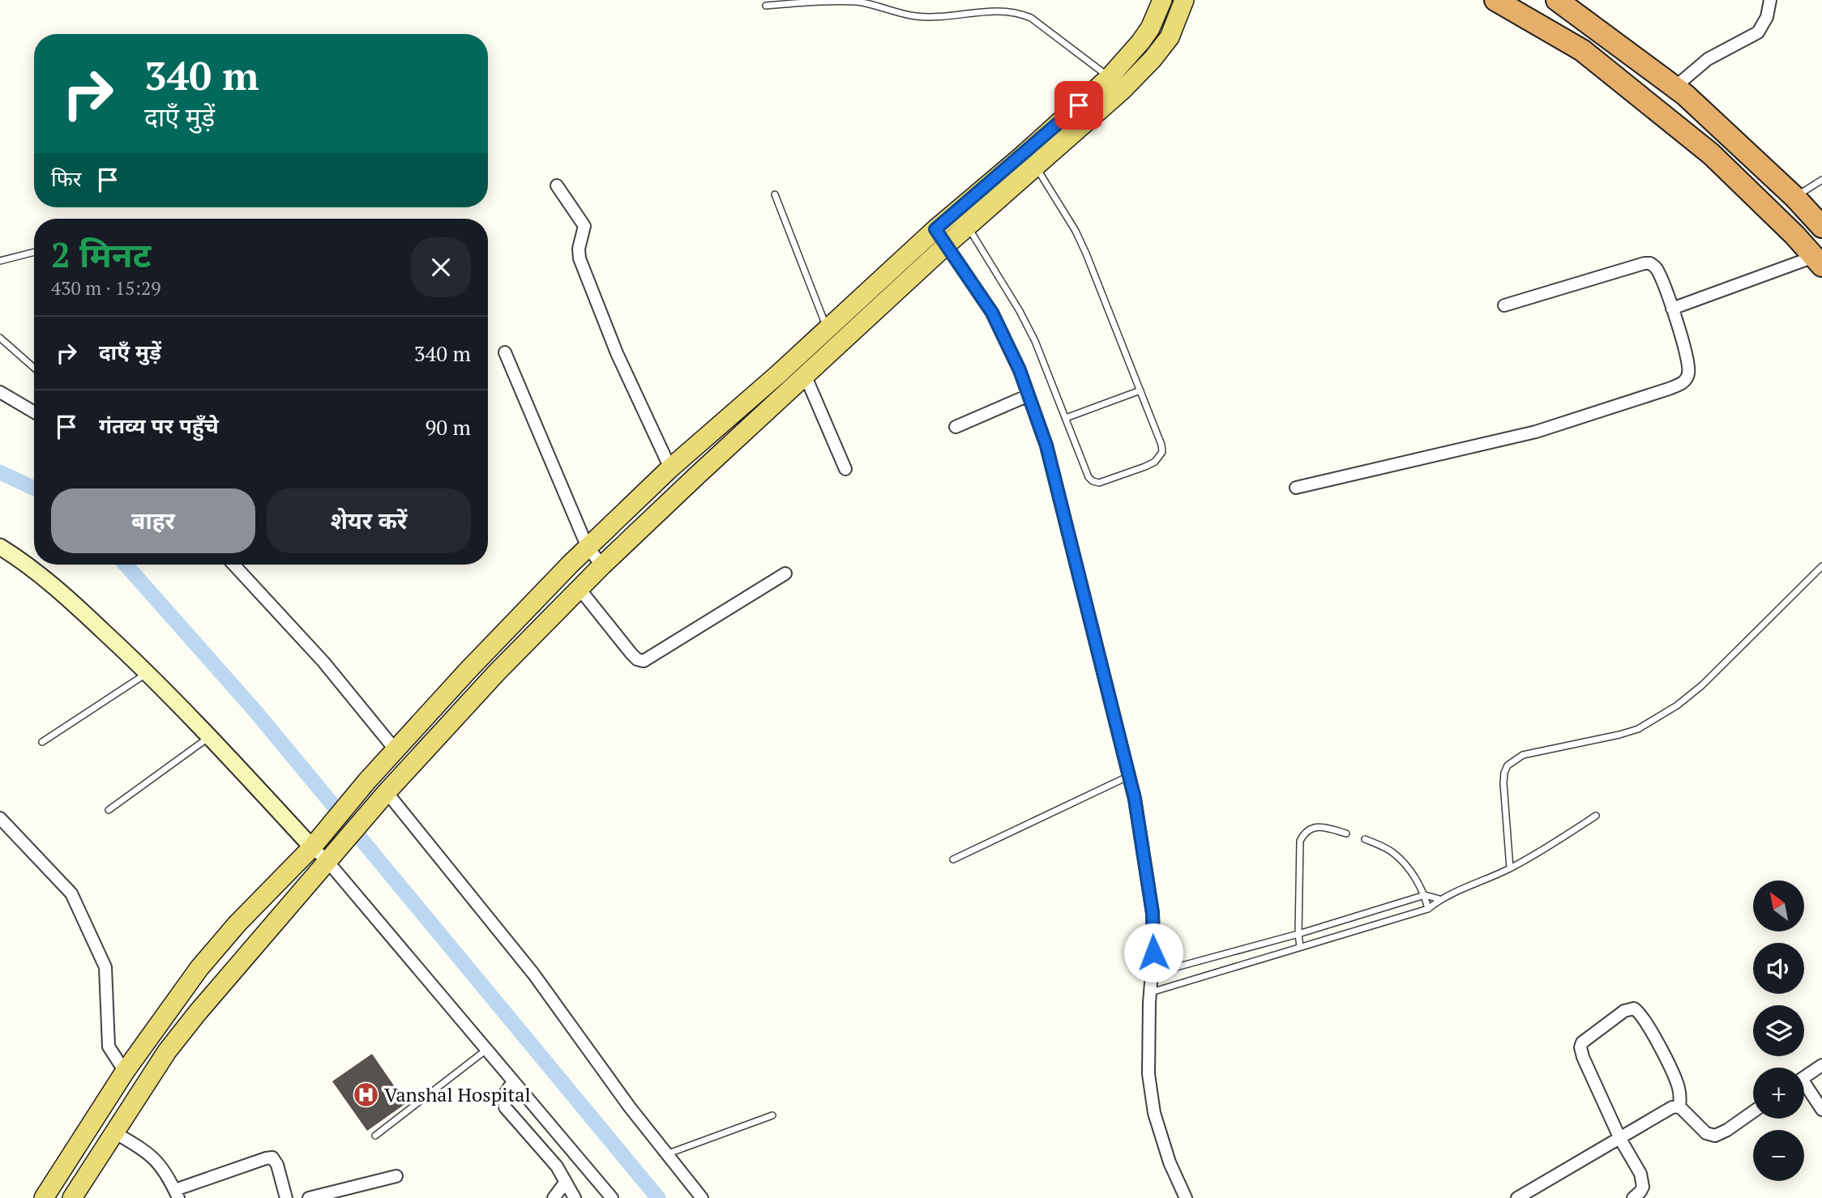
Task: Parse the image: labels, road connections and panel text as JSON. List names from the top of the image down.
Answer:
{
  "places": {
    "hospital": ["Vanshal Hospital"]
  },
  "north": "top left",
  "page": {
    "turn": ["340 m", "दाएँ मुड़ें"],
    "then": "फिर",
    "heading": ["2 मिनट", "430 m · 15:29"],
    "list": [
      {
        "name": "दाएँ मुड़ें",
        "value": "340 m"
      },
      {
        "name": "गंतव्य पर पहुँचे",
        "value": "90 m"
      }
    ],
    "buttons": ["बाहर", "शेयर करें"],
    "map_buttons": ["+", "−"]
  }
}
